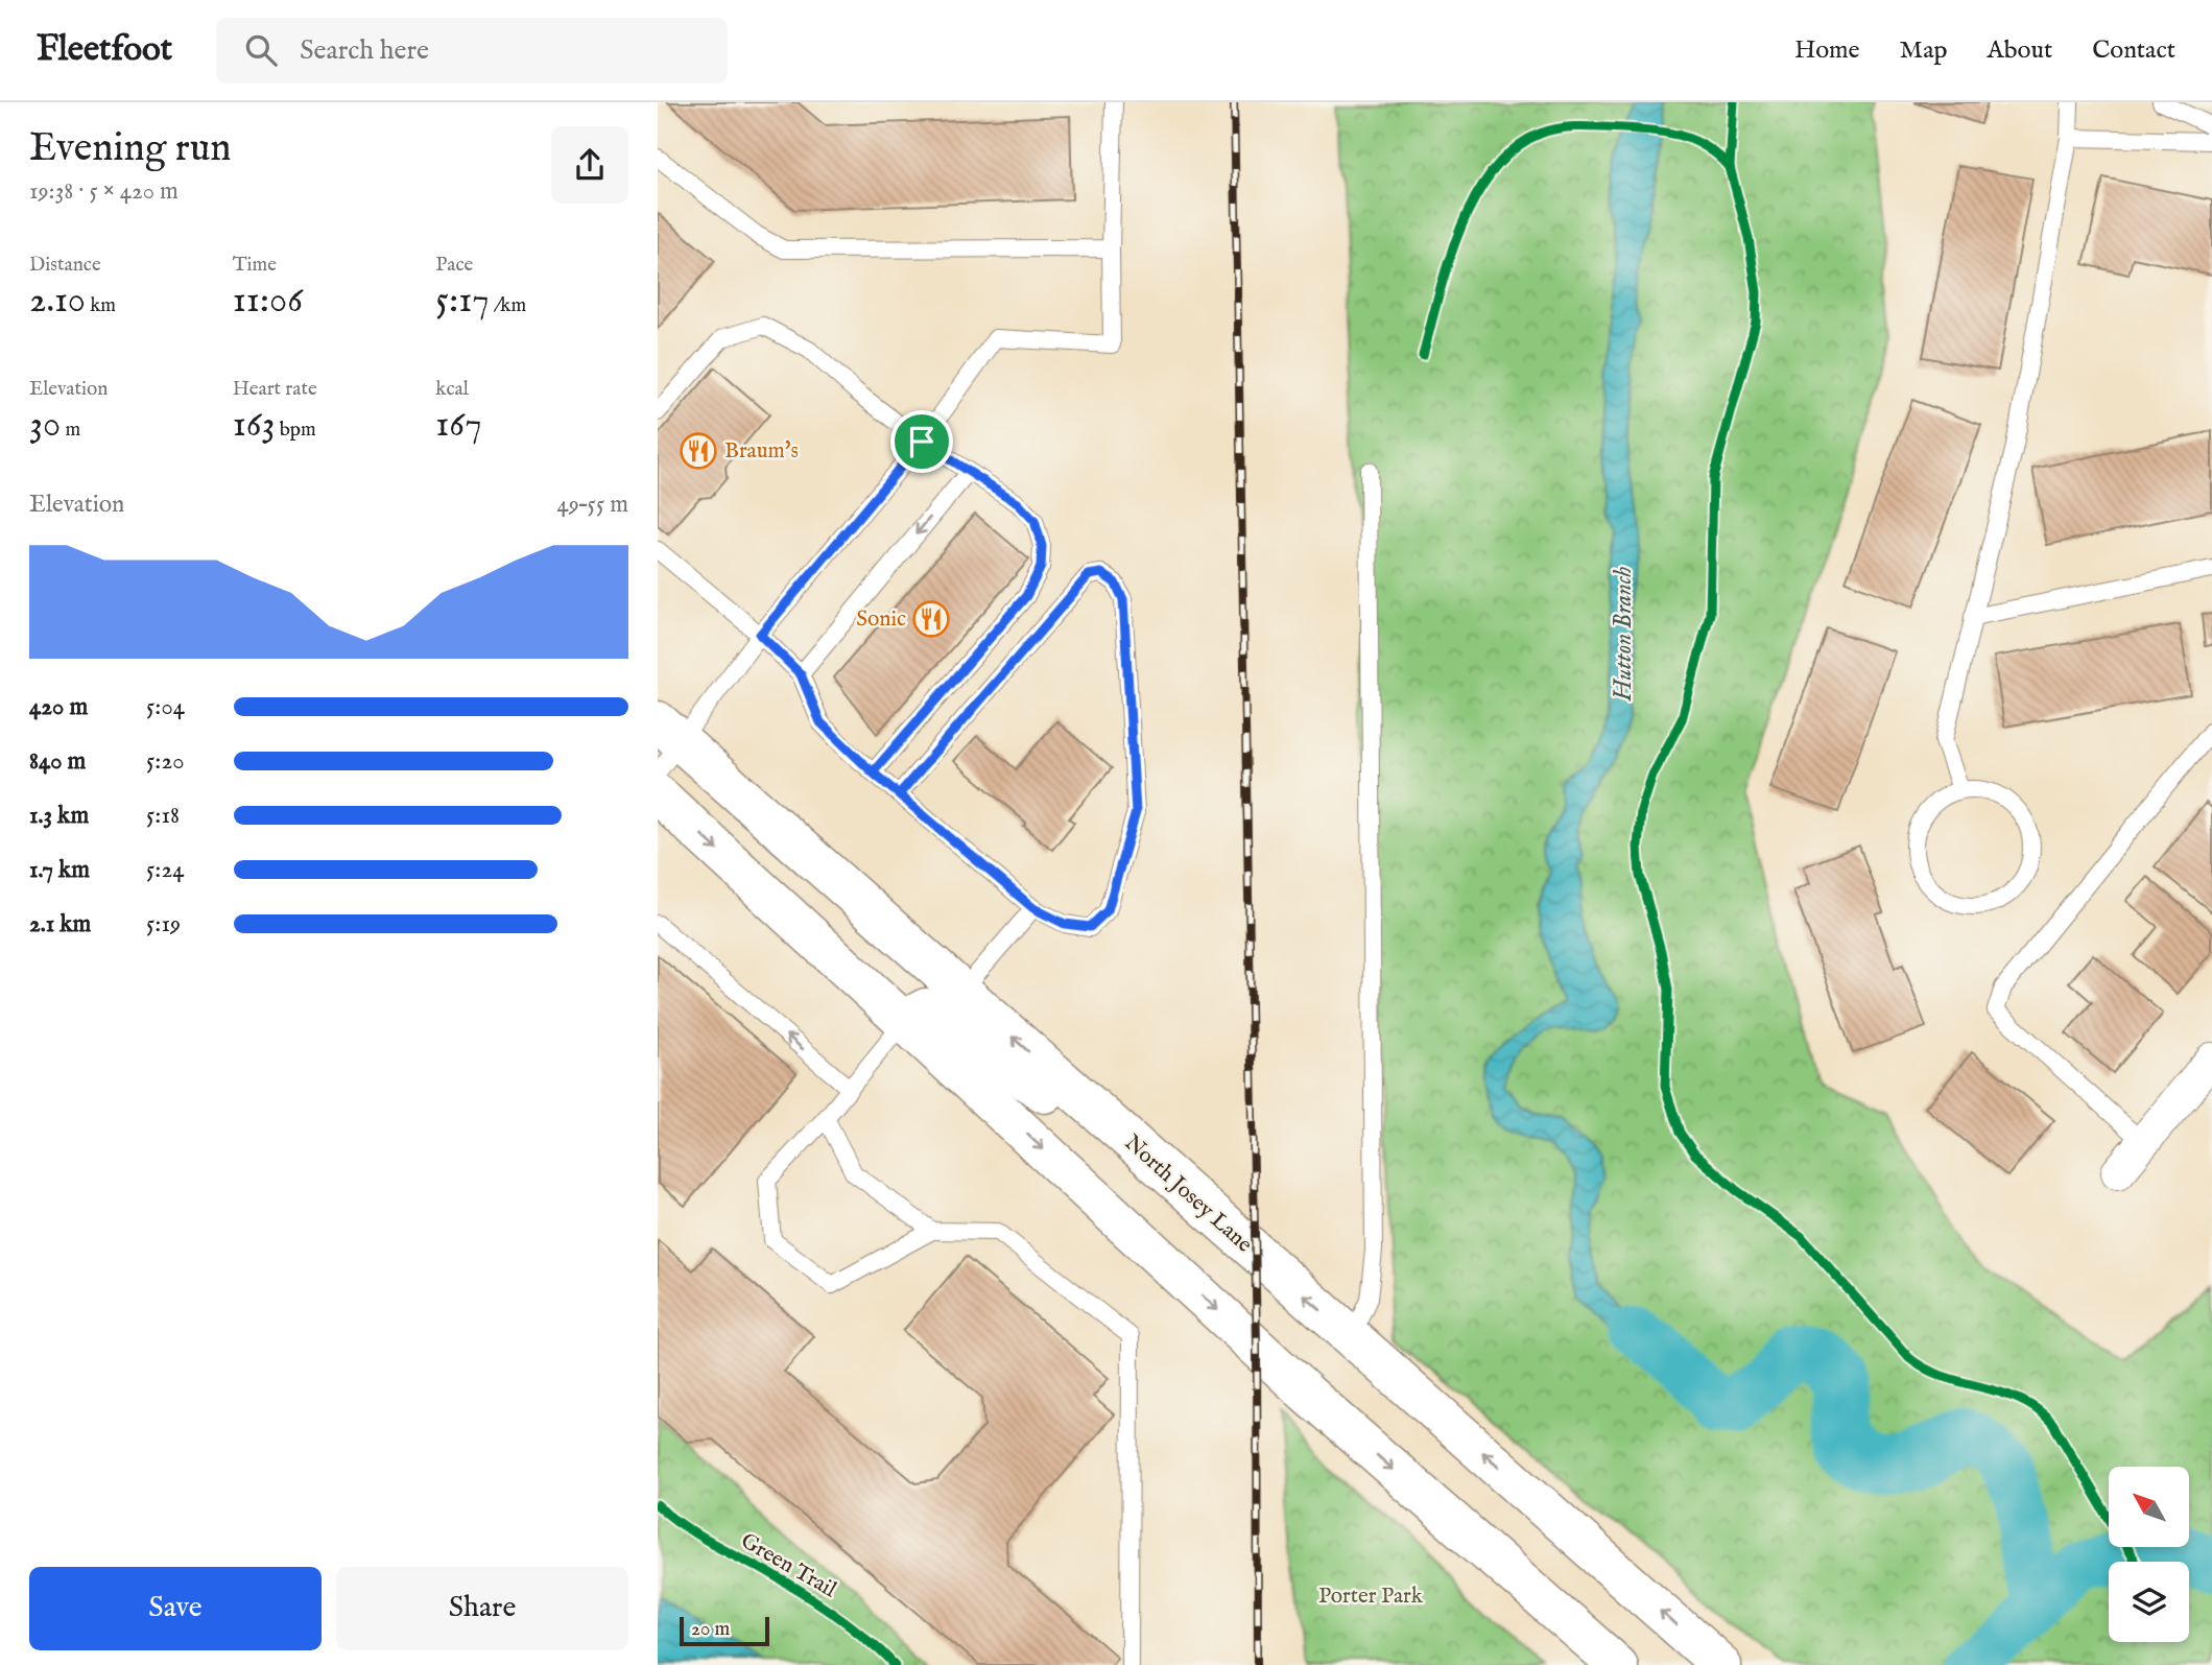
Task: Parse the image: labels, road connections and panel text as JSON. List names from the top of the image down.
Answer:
{
  "streets": {
    "main road": ["North Josey Lane"],
    "cycle path": ["Green Trail"]
  },
  "water": ["Hutton Branch"],
  "parks": ["Porter Park"],
  "places": {
    "restaurant": ["Braum's", "Sonic"]
  },
  "scale_bar": "20 m",
  "north": "top left",
  "page": {
    "header": "Fleetfoot",
    "search": "Search here",
    "nav": [
      "Home",
      "Map",
      "About",
      "Contact"
    ],
    "heading": ["Evening run", "19:38 · 5 × 420 m"],
    "stats": [
      ["Distance", "2.10 km"],
      ["Time", "11:06"],
      ["Pace", "5:17 /km"],
      ["Elevation", "30 m"],
      ["Heart rate", "163 bpm"],
      ["kcal", "167"]
    ],
    "chart": ["Elevation", "49–55 m"],
    "list": [
      {
        "name": "420 m",
        "note": "5:04"
      },
      {
        "name": "840 m",
        "note": "5:20"
      },
      {
        "name": "1.3 km",
        "note": "5:18"
      },
      {
        "name": "1.7 km",
        "note": "5:24"
      },
      {
        "name": "2.1 km",
        "note": "5:19"
      }
    ],
    "buttons": ["Save", "Share"],
    "scale": "20 m"
  }
}
